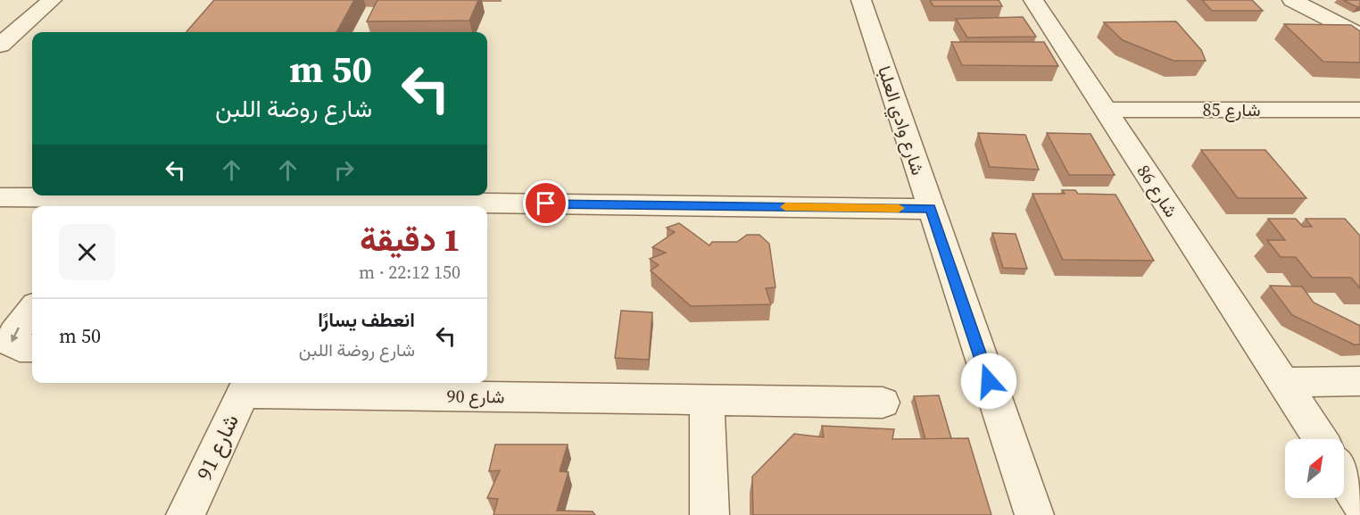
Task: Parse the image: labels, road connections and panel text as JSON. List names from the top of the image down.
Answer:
{
  "streets": {
    "street": [
      "شارع 85",
      "شارع وادي العلبا",
      "شارع 86",
      "شارع 90",
      "شارع 91"
    ]
  },
  "crossings": [
    ["شارع 85", "شارع 86"],
    ["شارع 90", "شارع 91"]
  ],
  "north": "top right",
  "page": {
    "turn": ["50 m", "شارع روضة اللبن"],
    "heading": ["1 دقيقة", "150 m · 22:12"],
    "list": [
      {
        "name": "انعطف يسارًا",
        "note": "شارع روضة اللبن",
        "value": "50 m"
      }
    ]
  }
}
